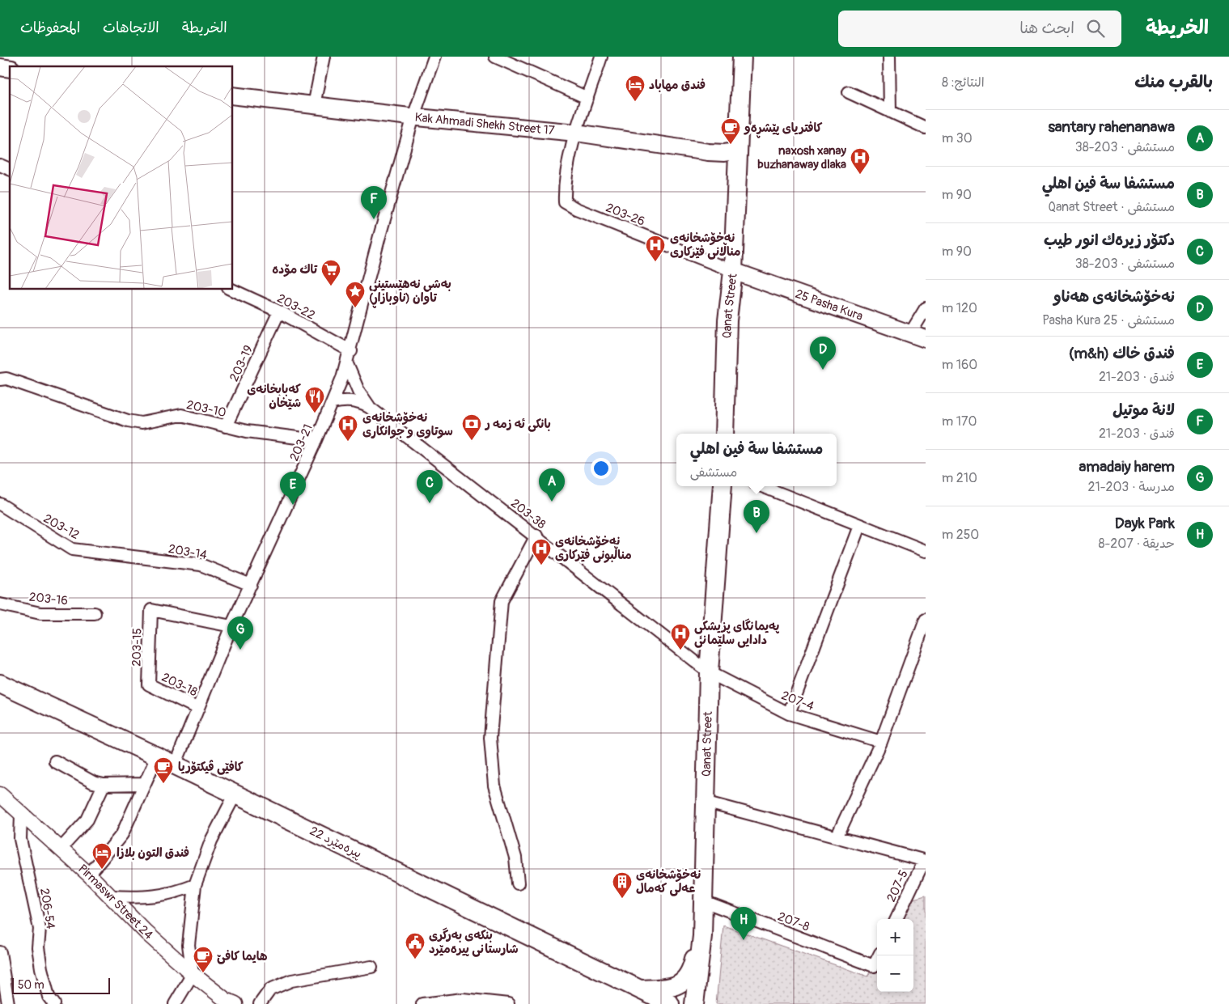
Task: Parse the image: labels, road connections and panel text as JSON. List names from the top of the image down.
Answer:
{
  "streets": {
    "main road": [
      "Kak Ahmadi Shekh Street 17",
      "Qanat Street",
      "25 Pasha Kura",
      "22 پیرەمێرد"
    ],
    "street": [
      "203-26",
      "203-22",
      "203-19",
      "203-10",
      "203-21",
      "203-38",
      "203-12",
      "203-14",
      "203-16",
      "203-15",
      "203-18",
      "207-4",
      "207-5",
      "Pirmaswr Street 24",
      "206-54",
      "207-8"
    ]
  },
  "crossings": [
    ["Kak Ahmadi Shekh Street 17", "203-26"],
    ["Kak Ahmadi Shekh Street 17", "Qanat Street"],
    ["Kak Ahmadi Shekh Street 17", "203-21"],
    ["203-26", "Qanat Street"],
    ["203-26", "25 Pasha Kura"],
    ["Qanat Street", "25 Pasha Kura"],
    ["Qanat Street", "203-38"],
    ["Qanat Street", "207-4"],
    ["Qanat Street", "207-8"],
    ["203-22", "203-19"],
    ["203-22", "203-21"],
    ["203-19", "203-10"],
    ["203-10", "203-21"],
    ["203-21", "203-38"],
    ["203-21", "203-14"],
    ["203-21", "203-15"],
    ["203-21", "203-18"],
    ["203-21", "22 پیرەمێرد"],
    ["203-38", "207-4"],
    ["203-12", "203-14"],
    ["203-15", "203-18"],
    ["Pirmaswr Street 24", "206-54"]
  ],
  "places": {
    "hotel": ["فندق مهاباد", "فندق التون بلازا"],
    "cafe": ["کافتریای پێشڕەو", "کافێی ڤیکتۆریا", "ھایما کافێ"],
    "hospital": [
      "naxosh xanay buzhanaway dlaka",
      "نەخۆشخانەی مناڵانی فێركاری",
      "نەخۆشخانەی سوتاوی و جوانکاری",
      "نەخۆشخانەی مناڵبونی فێرکاری",
      "پەیمانگای پزیشکی دادایی سلێمانی"
    ],
    "supermarket": ["تاك مۆدە"],
    "place": ["بەشی نەهێستینی تاوان (ناوبازاڕ)"],
    "restaurant": ["كە‌بابخانە‌ی شێخان"],
    "bank": ["بانكى ئه زمه ر"],
    "building": ["نەخۆشخانەی عەلی کەمال"],
    "public building": ["بنکەی بەرگری شارستانی پیرەمێرد"]
  },
  "scale_bar": "50 m",
  "page": {
    "header": "الخريطة",
    "search": "ابحث هنا",
    "nav": ["الخريطة", "الاتجاهات", "المحفوظات"],
    "heading": ["بالقرب منك", "النتائج: 8"],
    "list": [
      {
        "mark": "A",
        "name": "santary rahenanawa",
        "note": "مستشفى · 203-38",
        "value": "30 m"
      },
      {
        "mark": "B",
        "name": "مستشفا سة فين اهلي",
        "note": "مستشفى · Qanat Street",
        "value": "90 m"
      },
      {
        "mark": "C",
        "name": "دکتۆر زیرەك انور طیب",
        "note": "مستشفى · 203-38",
        "value": "90 m"
      },
      {
        "mark": "D",
        "name": "نەخۆشخانەی ھەناو",
        "note": "مستشفى · 25 Pasha Kura",
        "value": "120 m"
      },
      {
        "mark": "E",
        "name": "فندق خاك (m&h)",
        "note": "فندق · 203-21",
        "value": "160 m"
      },
      {
        "mark": "F",
        "name": "لانة موتيل",
        "note": "فندق · 203-21",
        "value": "170 m"
      },
      {
        "mark": "G",
        "name": "amadaiy harem",
        "note": "مدرسة · 203-21",
        "value": "210 m"
      },
      {
        "mark": "H",
        "name": "Dayk Park",
        "note": "حديقة · 207-8",
        "value": "250 m"
      }
    ],
    "pins": [
      "F",
      "D",
      "A",
      "C",
      "E",
      "B",
      "G",
      "H"
    ],
    "popup": ["مستشفا سة فين اهلي", "مستشفى"],
    "map_buttons": ["+", "−"],
    "scale": "50 m"
  }
}
